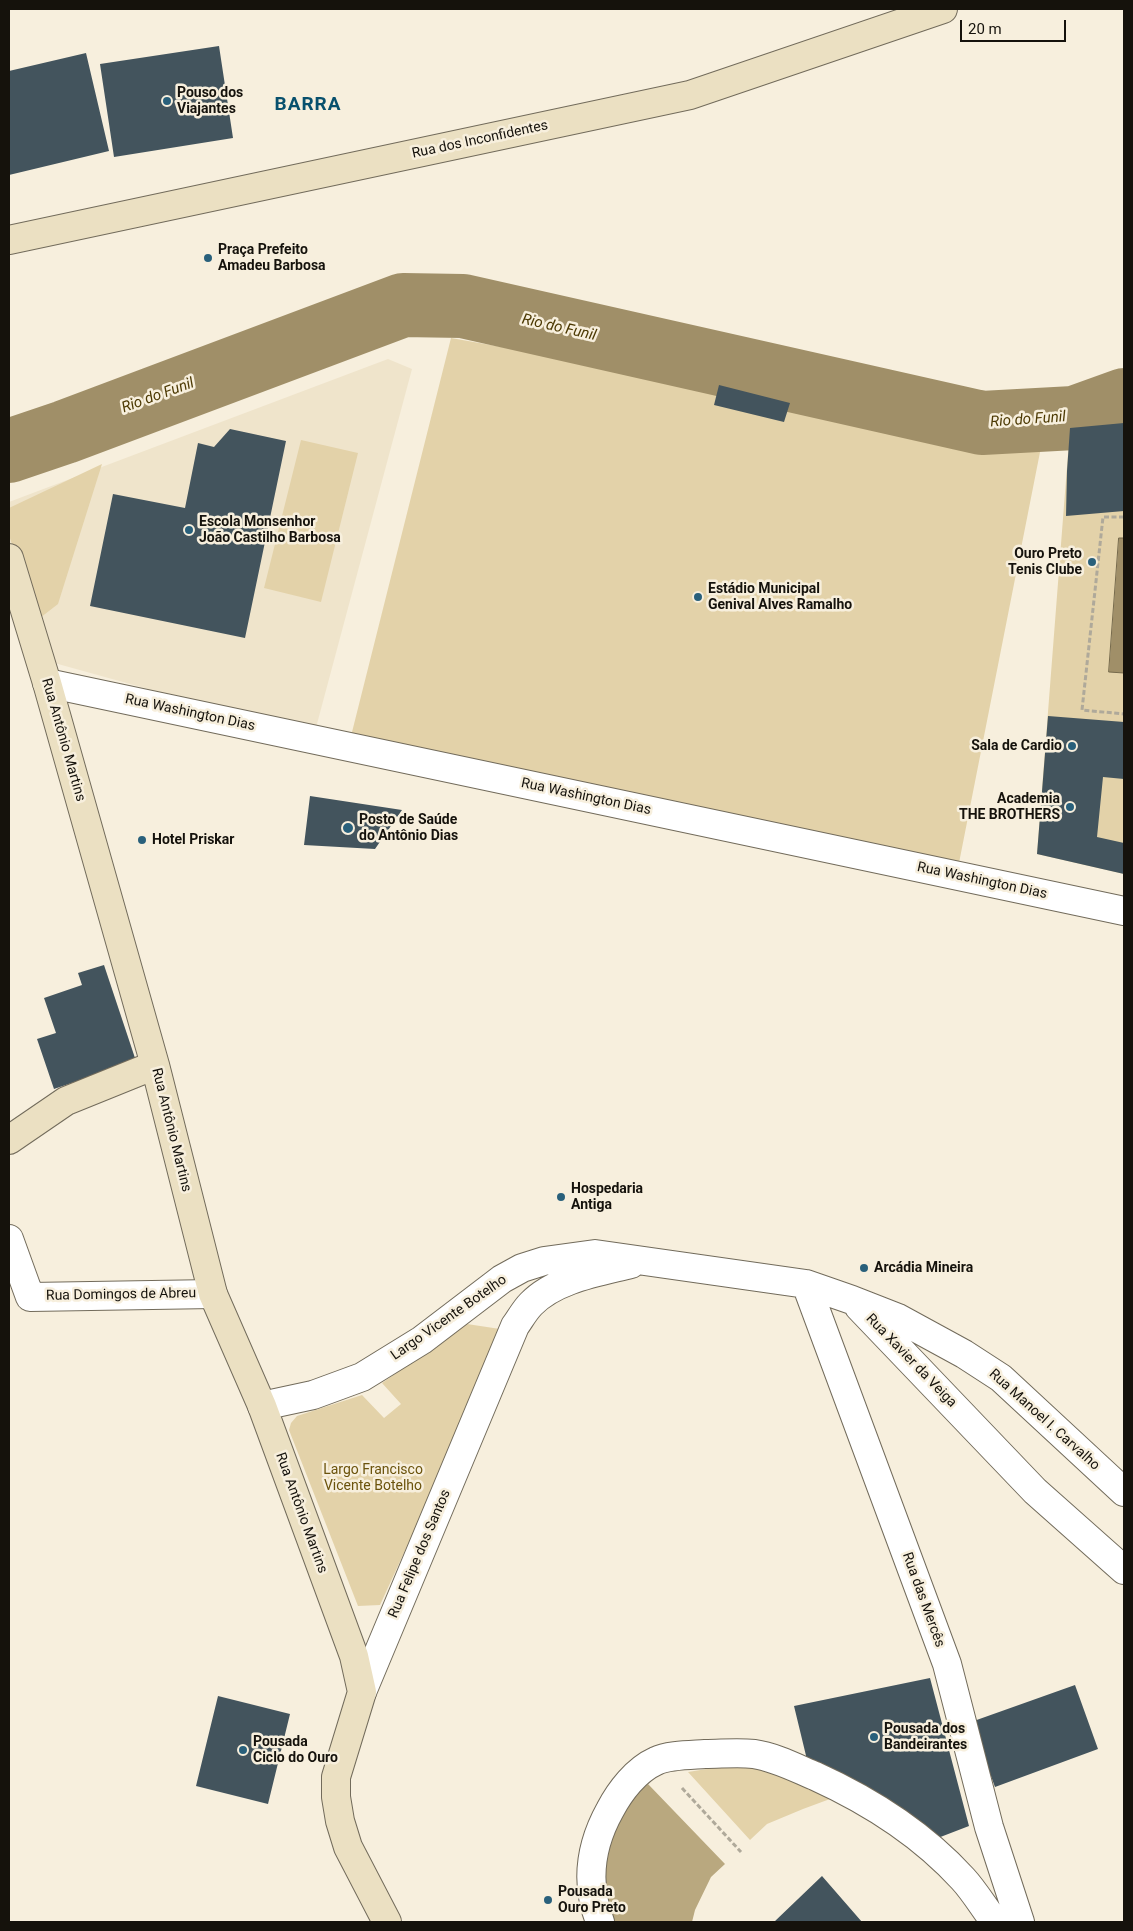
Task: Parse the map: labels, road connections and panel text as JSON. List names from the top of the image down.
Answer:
{
  "streets": {
    "street": [
      "Rua dos Inconfidentes",
      "Rua Washington Dias",
      "Rua Antônio Martins",
      "Rua Domingos de Abreu",
      "Largo Vicente Botelho",
      "Rua Xavier da Veiga",
      "Rua Manoel I. Carvalho",
      "Rua Felipe dos Santos",
      "Rua das Mercês"
    ]
  },
  "crossings": [
    ["Rua Washington Dias", "Rua Antônio Martins"],
    ["Rua Antônio Martins", "Rua Domingos de Abreu"],
    ["Rua Antônio Martins", "Largo Vicente Botelho"],
    ["Rua Antônio Martins", "Rua Felipe dos Santos"],
    ["Largo Vicente Botelho", "Rua Xavier da Veiga"],
    ["Largo Vicente Botelho", "Rua Felipe dos Santos"],
    ["Rua Xavier da Veiga", "Rua Manoel I. Carvalho"],
    ["Rua Xavier da Veiga", "Rua Felipe dos Santos"],
    ["Rua Xavier da Veiga", "Rua das Mercês"]
  ],
  "districts": ["BARRA"],
  "water": ["Rio do Funil"],
  "parks": ["Largo Francisco Vicente Botelho"],
  "places": [
    "Pouso dos Viajantes",
    "Praça Prefeito Amadeu Barbosa",
    "Escola Monsenhor João Castilho Barbosa",
    "Ouro Preto Tenis Clube",
    "Estádio Municipal Genival Alves Ramalho",
    "Sala de Cardio",
    "Academia THE BROTHERS",
    "Posto de Saúde do Antônio Dias",
    "Hotel Priskar",
    "Hospedaria Antiga",
    "Arcádia Mineira",
    "Pousada dos Bandeirantes",
    "Pousada Ciclo do Ouro",
    "Pousada Ouro Preto"
  ],
  "scale_bar": "20 m"
}
